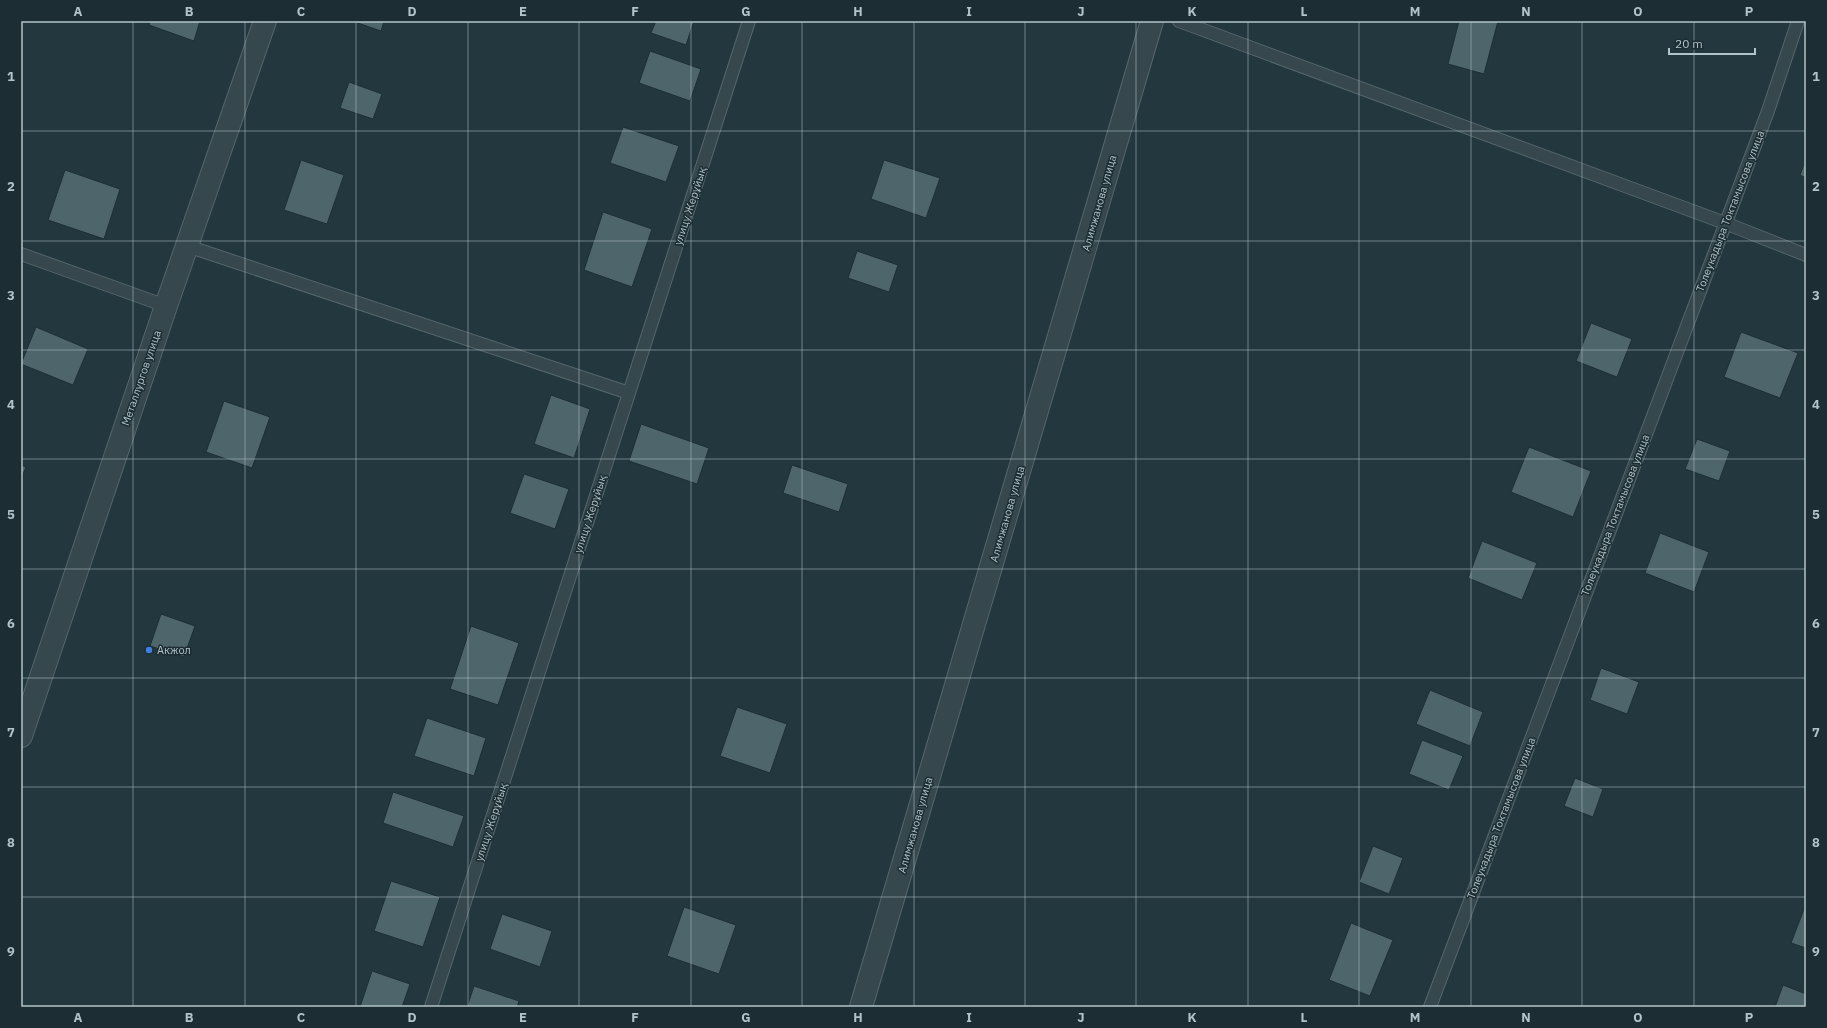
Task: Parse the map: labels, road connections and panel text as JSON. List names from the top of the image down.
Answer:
{
  "streets": {
    "street": ["Алимжанова улица", "Металлургов улица"],
    "lane": ["улицу Жерұйық", "Толеукадыра Токтамысова улица"]
  },
  "places": ["Акжол"],
  "scale_bar": "20 m",
  "grid": {
    "columns": [
      "A",
      "B",
      "C",
      "D",
      "E",
      "F",
      "G",
      "H",
      "I",
      "J",
      "K",
      "L",
      "M",
      "N",
      "O",
      "P"
    ],
    "rows": [
      "1",
      "2",
      "3",
      "4",
      "5",
      "6",
      "7",
      "8",
      "9"
    ]
  }
}
